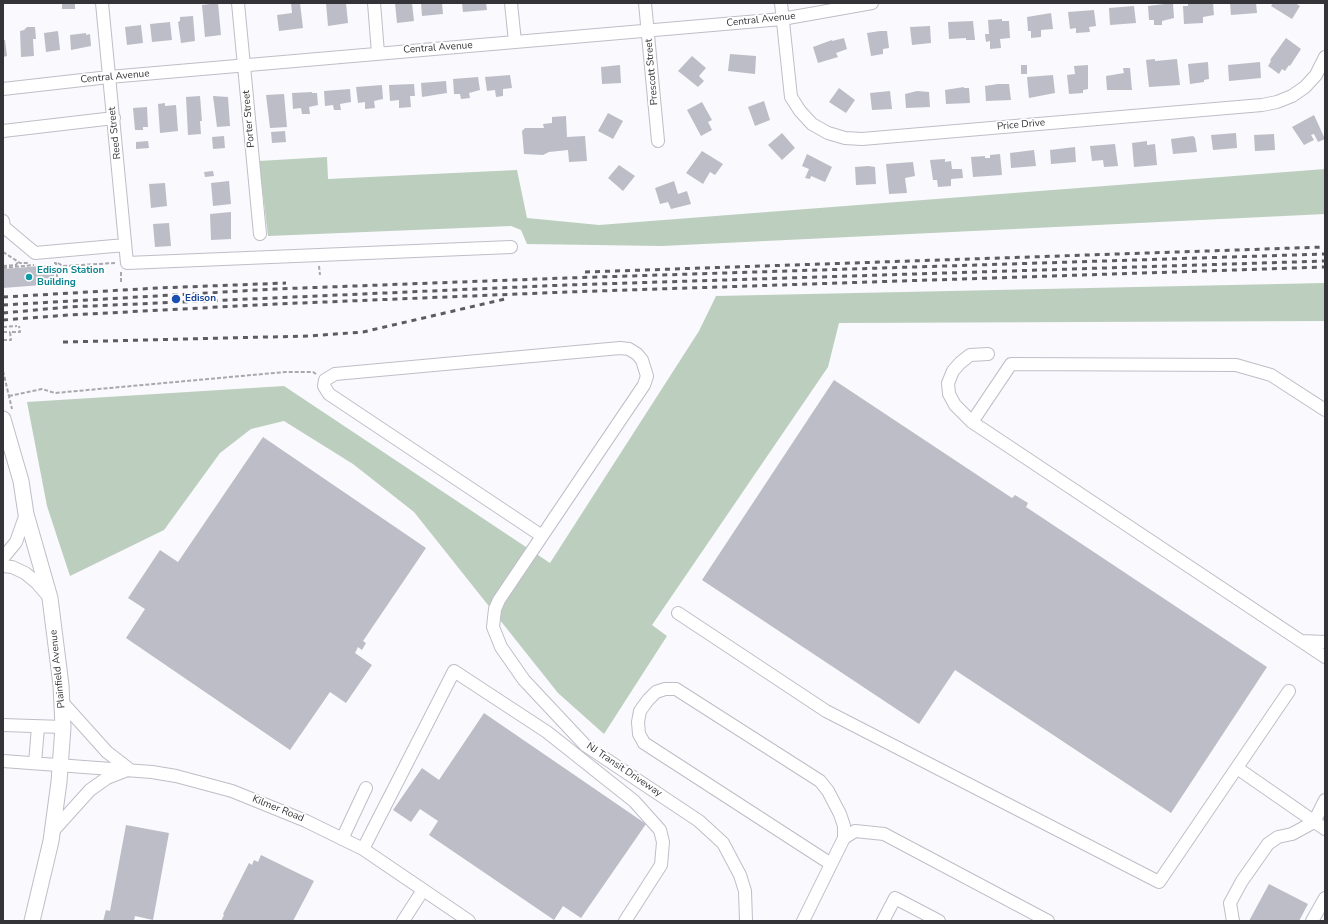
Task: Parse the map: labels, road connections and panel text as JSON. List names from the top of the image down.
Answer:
{
  "streets": {
    "main road": ["Plainfield Avenue"],
    "street": [
      "Central Avenue",
      "Prescott Street",
      "Porter Street",
      "Price Drive",
      "Reed Street",
      "NJ Transit Driveway",
      "Kilmer Road"
    ]
  },
  "crossings": [
    ["Central Avenue", "Prescott Street"],
    ["Central Avenue", "Porter Street"],
    ["Central Avenue", "Price Drive"],
    ["Central Avenue", "Reed Street"],
    ["Plainfield Avenue", "Kilmer Road"]
  ],
  "places": ["Edison Station Building", "Edison"]
}
